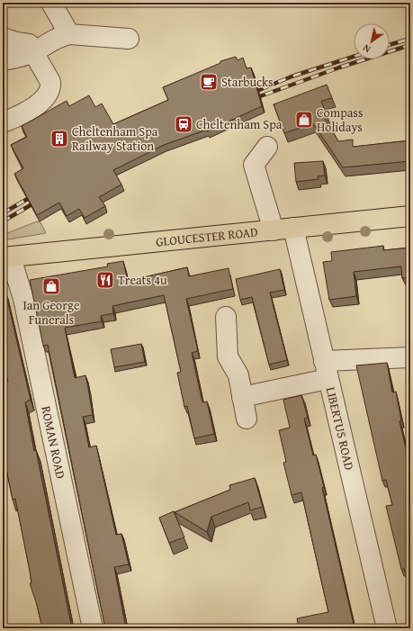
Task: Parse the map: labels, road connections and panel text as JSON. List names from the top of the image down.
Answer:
{
  "streets": {
    "main road": ["GLOUCESTER ROAD"],
    "street": ["LIBERTUS ROAD", "ROMAN ROAD"]
  },
  "crossings": [
    ["GLOUCESTER ROAD", "LIBERTUS ROAD"],
    ["GLOUCESTER ROAD", "ROMAN ROAD"]
  ],
  "places": {
    "cafe": ["Starbucks"],
    "shop": ["Compass Holidays", "Ian George Funerals"],
    "station": ["Cheltenham Spa"],
    "building": ["Cheltenham Spa Railway Station"],
    "restaurant": ["Treats 4u"]
  },
  "north": "bottom left"
}
